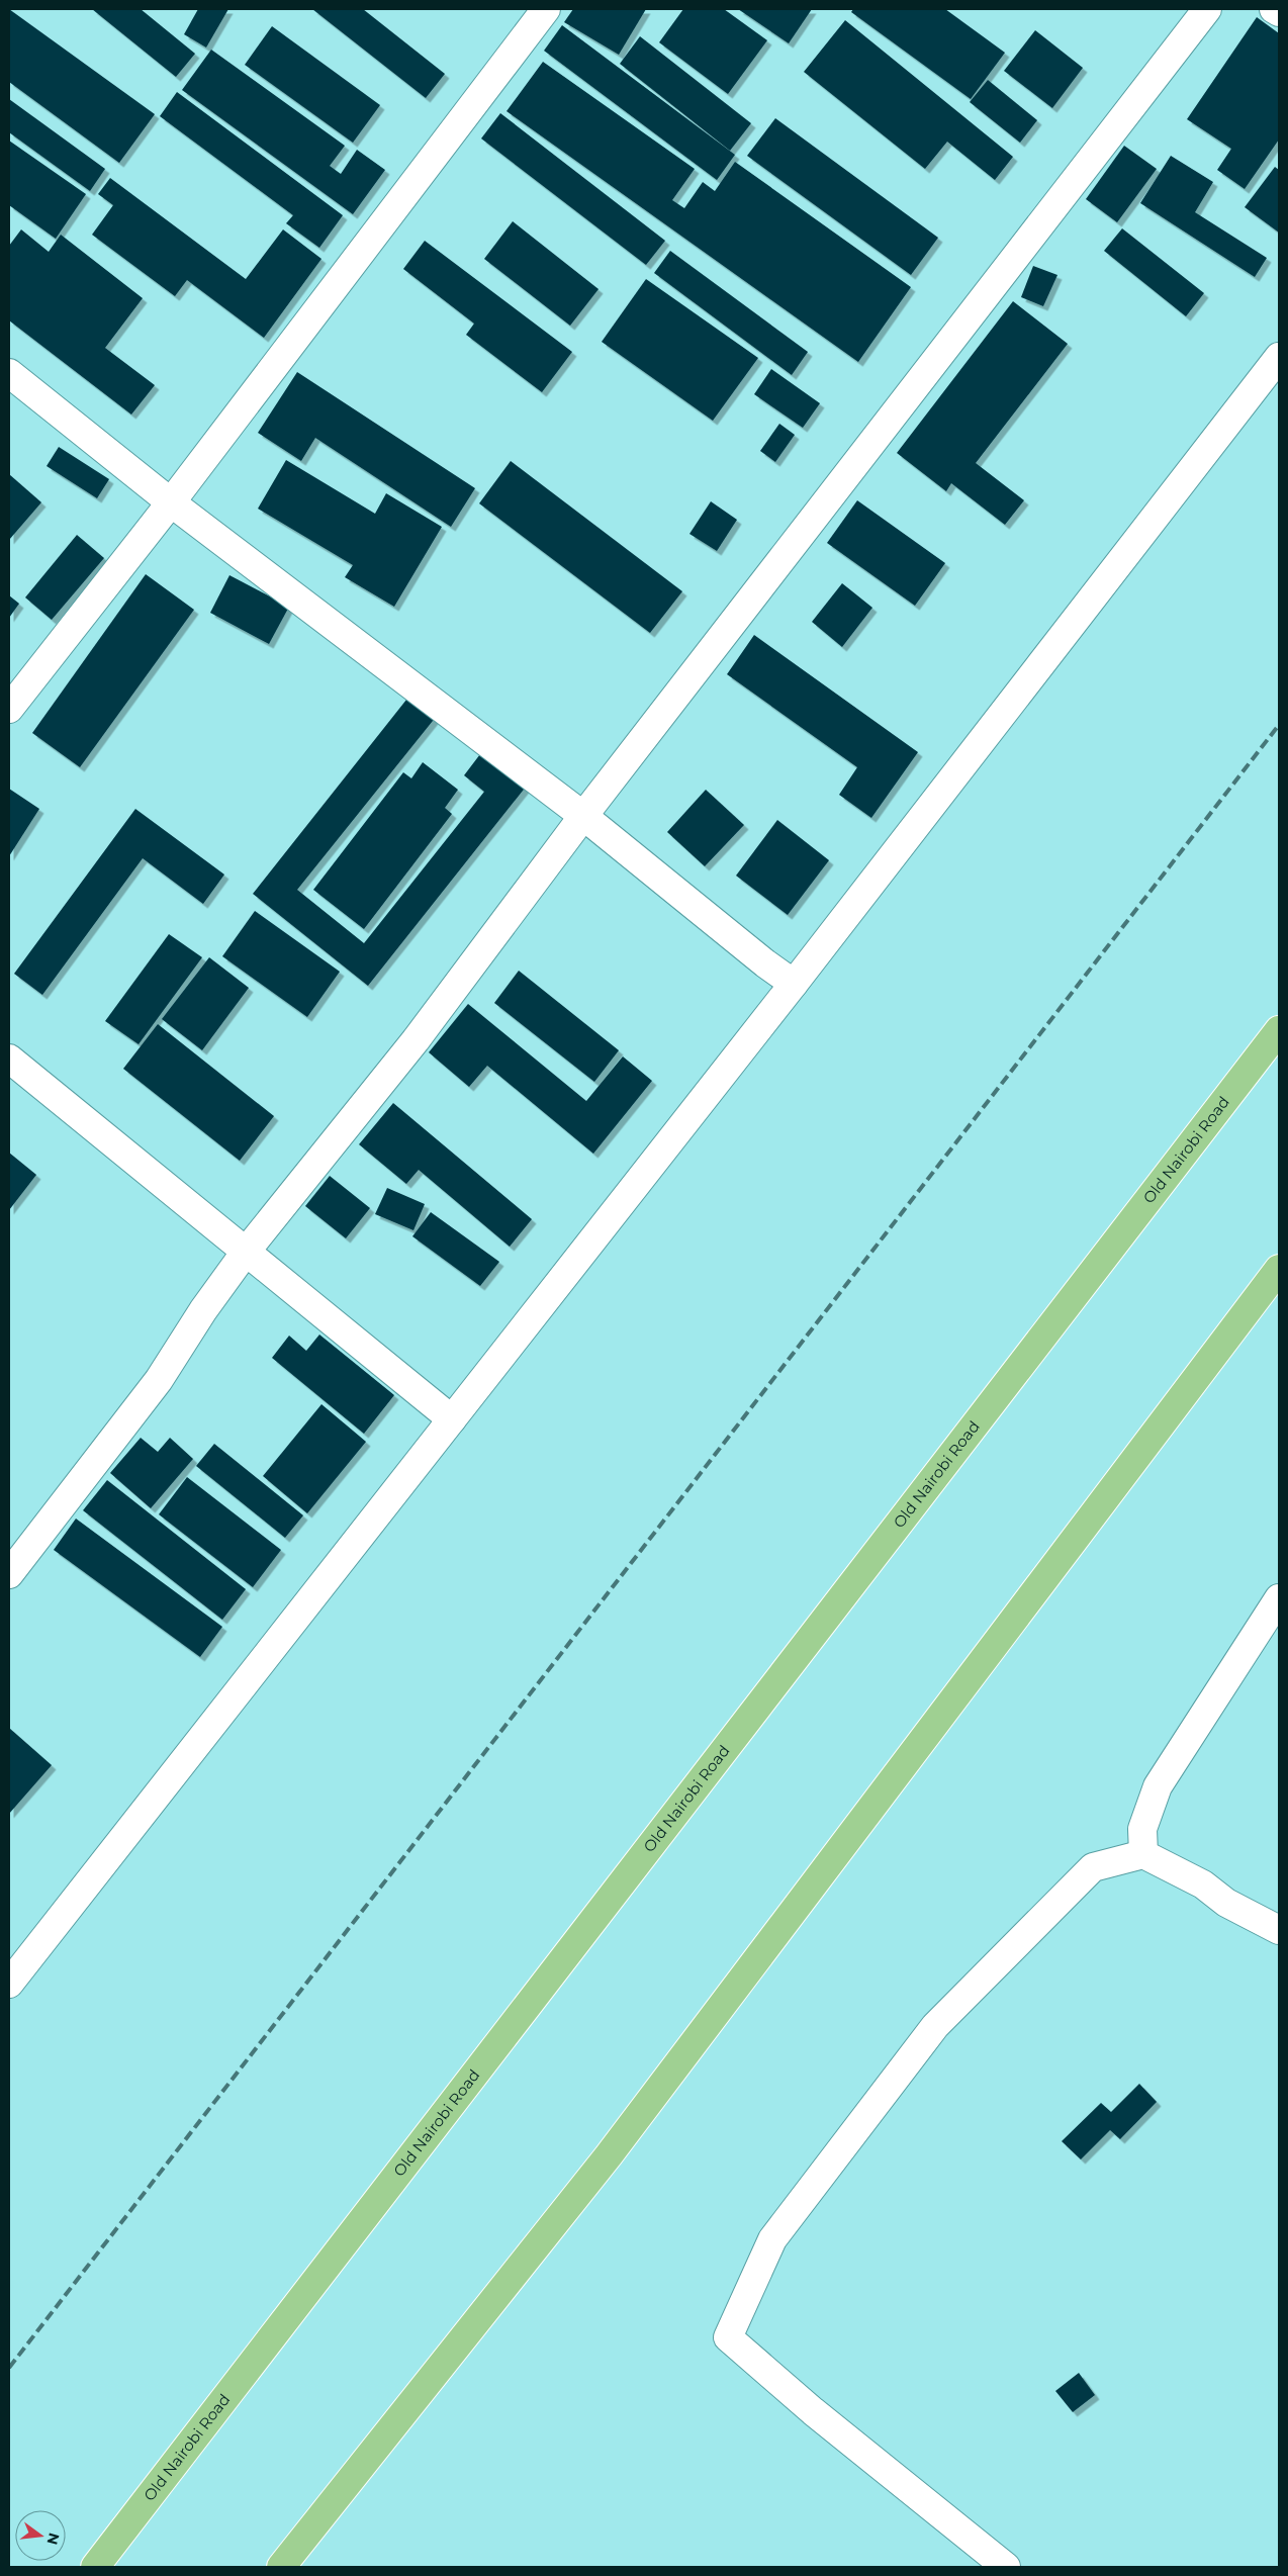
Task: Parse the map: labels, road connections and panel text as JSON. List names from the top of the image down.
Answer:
{
  "streets": {
    "highway": ["Old Nairobi Road"]
  },
  "north": "right"
}
